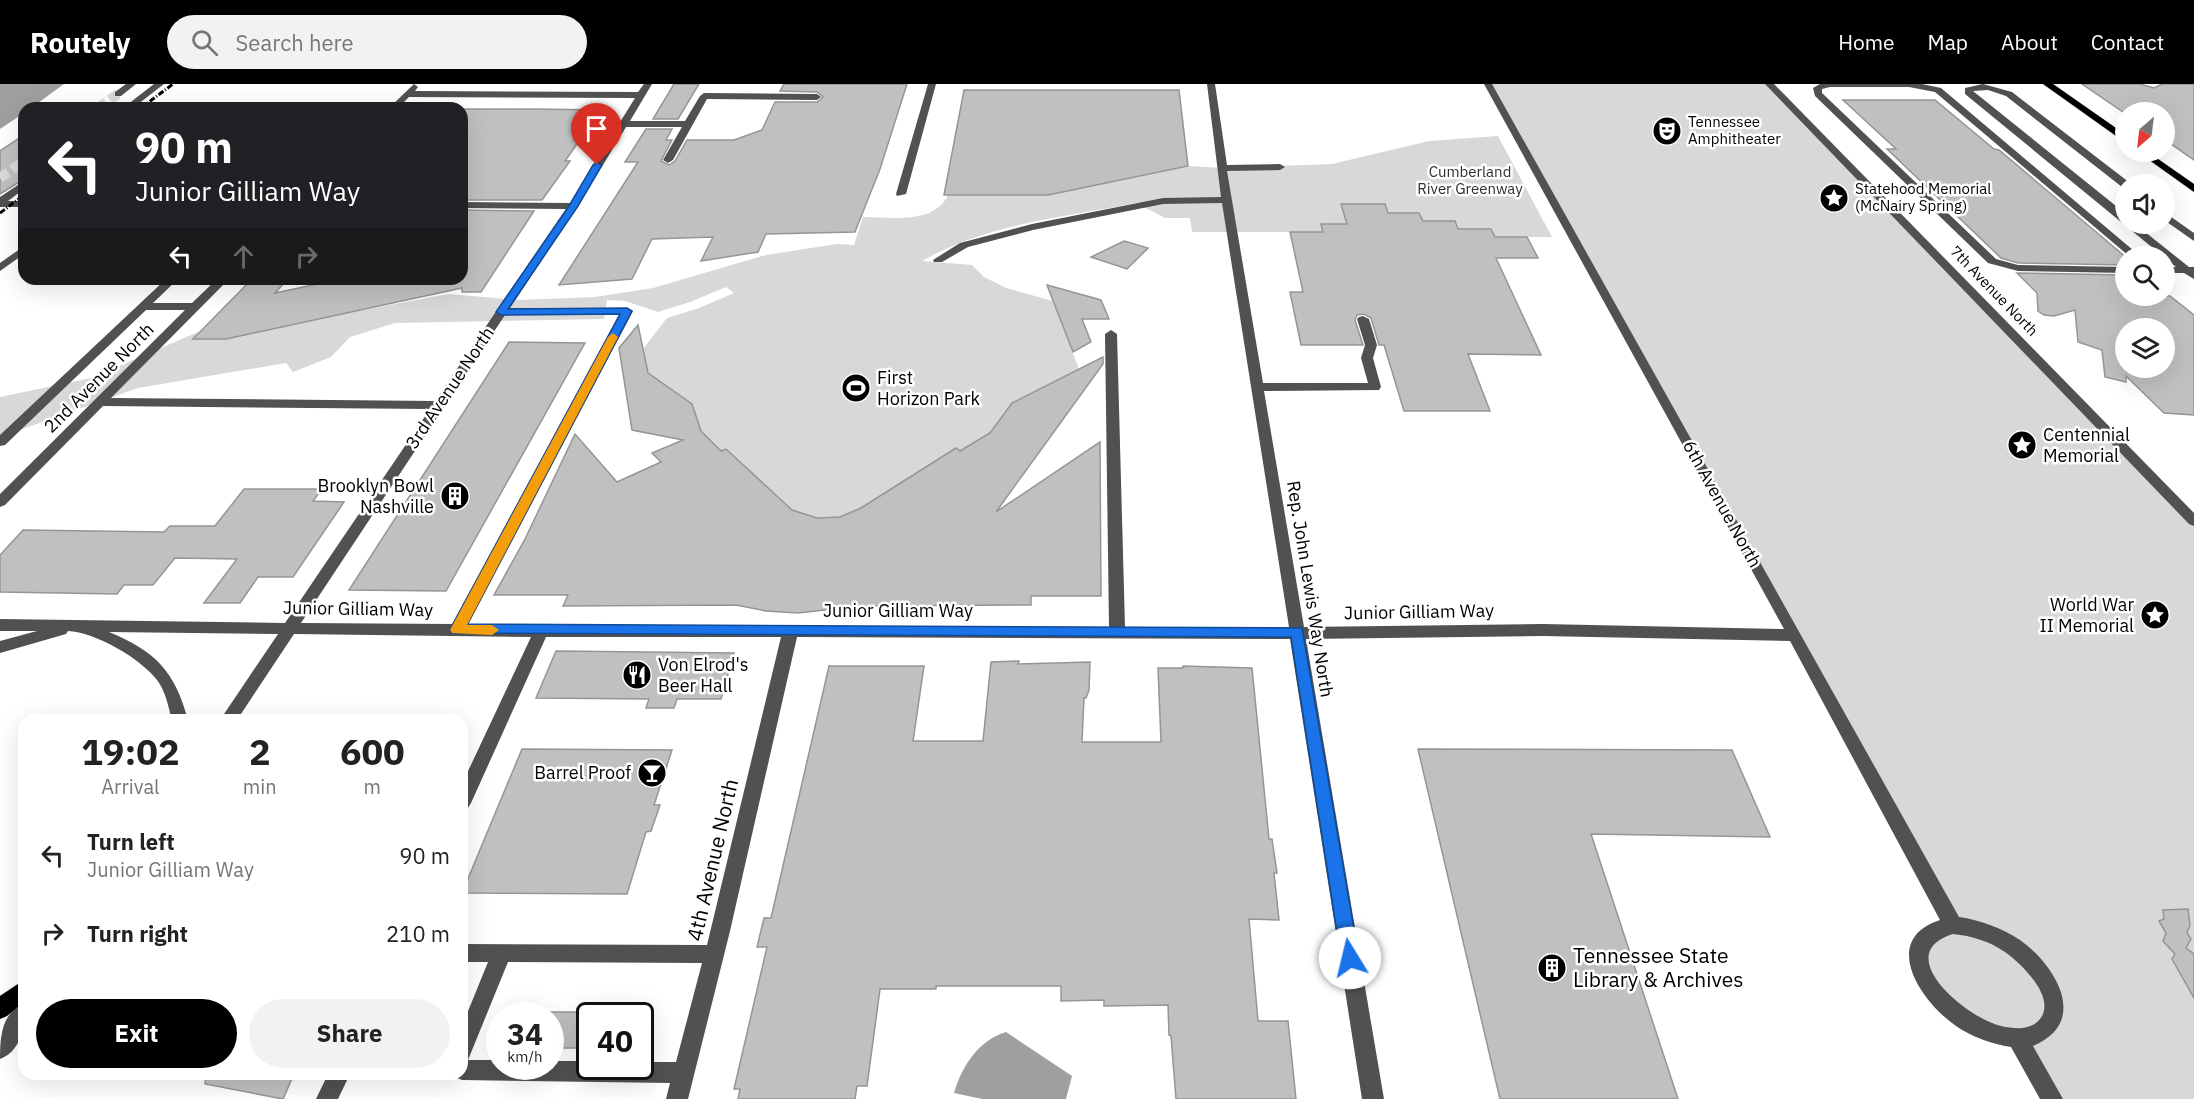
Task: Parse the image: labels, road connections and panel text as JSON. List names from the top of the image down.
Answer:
{
  "streets": {
    "street": [
      "7th Avenue North",
      "2nd Avenue North",
      "3rd Avenue North",
      "6th Avenue North",
      "Rep. John Lewis Way North",
      "Junior Gilliam Way",
      "4th Avenue North"
    ]
  },
  "crossings": [
    ["3rd Avenue North", "Junior Gilliam Way"],
    ["6th Avenue North", "Junior Gilliam Way"],
    ["Rep. John Lewis Way North", "Junior Gilliam Way"],
    ["Junior Gilliam Way", "4th Avenue North"]
  ],
  "parks": ["Cumberland River Greenway"],
  "places": {
    "theatre": ["Tennessee Amphitheater"],
    "place": ["Statehood Memorial (McNairy Spring)", "Centennial Memorial", "World War II Memorial"],
    "sports": ["First Horizon Park"],
    "building": ["Brooklyn Bowl Nashville", "Tennessee State Library & Archives"],
    "restaurant": ["Von Elrod's Beer Hall"],
    "bar": ["Barrel Proof"]
  },
  "north": "bottom left",
  "page": {
    "header": "Routely",
    "search": "Search here",
    "nav": [
      "Home",
      "Map",
      "About",
      "Contact"
    ],
    "turn": ["90 m", "Junior Gilliam Way"],
    "eta": [
      "19:02",
      "Arrival",
      "2",
      "min",
      "600",
      "m"
    ],
    "list": [
      {
        "name": "Turn left",
        "note": "Junior Gilliam Way",
        "value": "90 m"
      },
      {
        "name": "Turn right",
        "value": "210 m"
      }
    ],
    "buttons": ["Exit", "Share"],
    "speed": "34 km/h",
    "limit": "40"
  }
}
